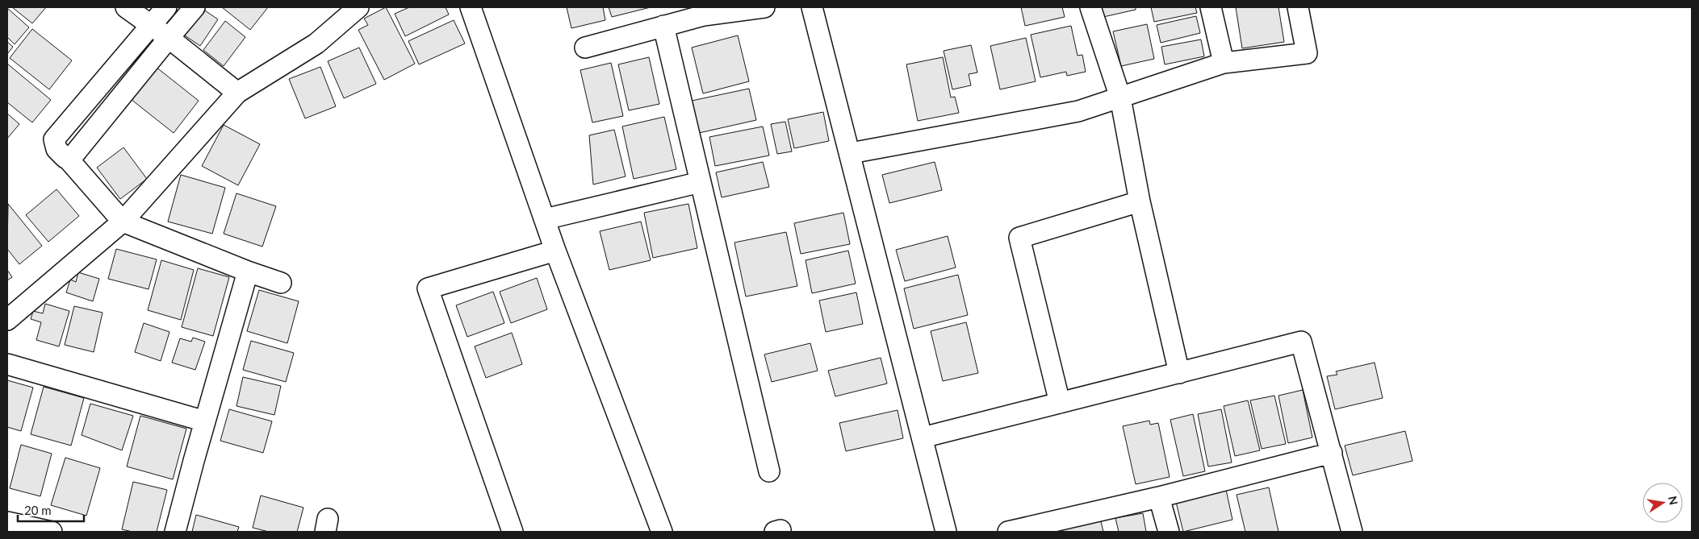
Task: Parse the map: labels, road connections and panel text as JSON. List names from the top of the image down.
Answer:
{
  "scale_bar": "20 m",
  "north": "right"
}
